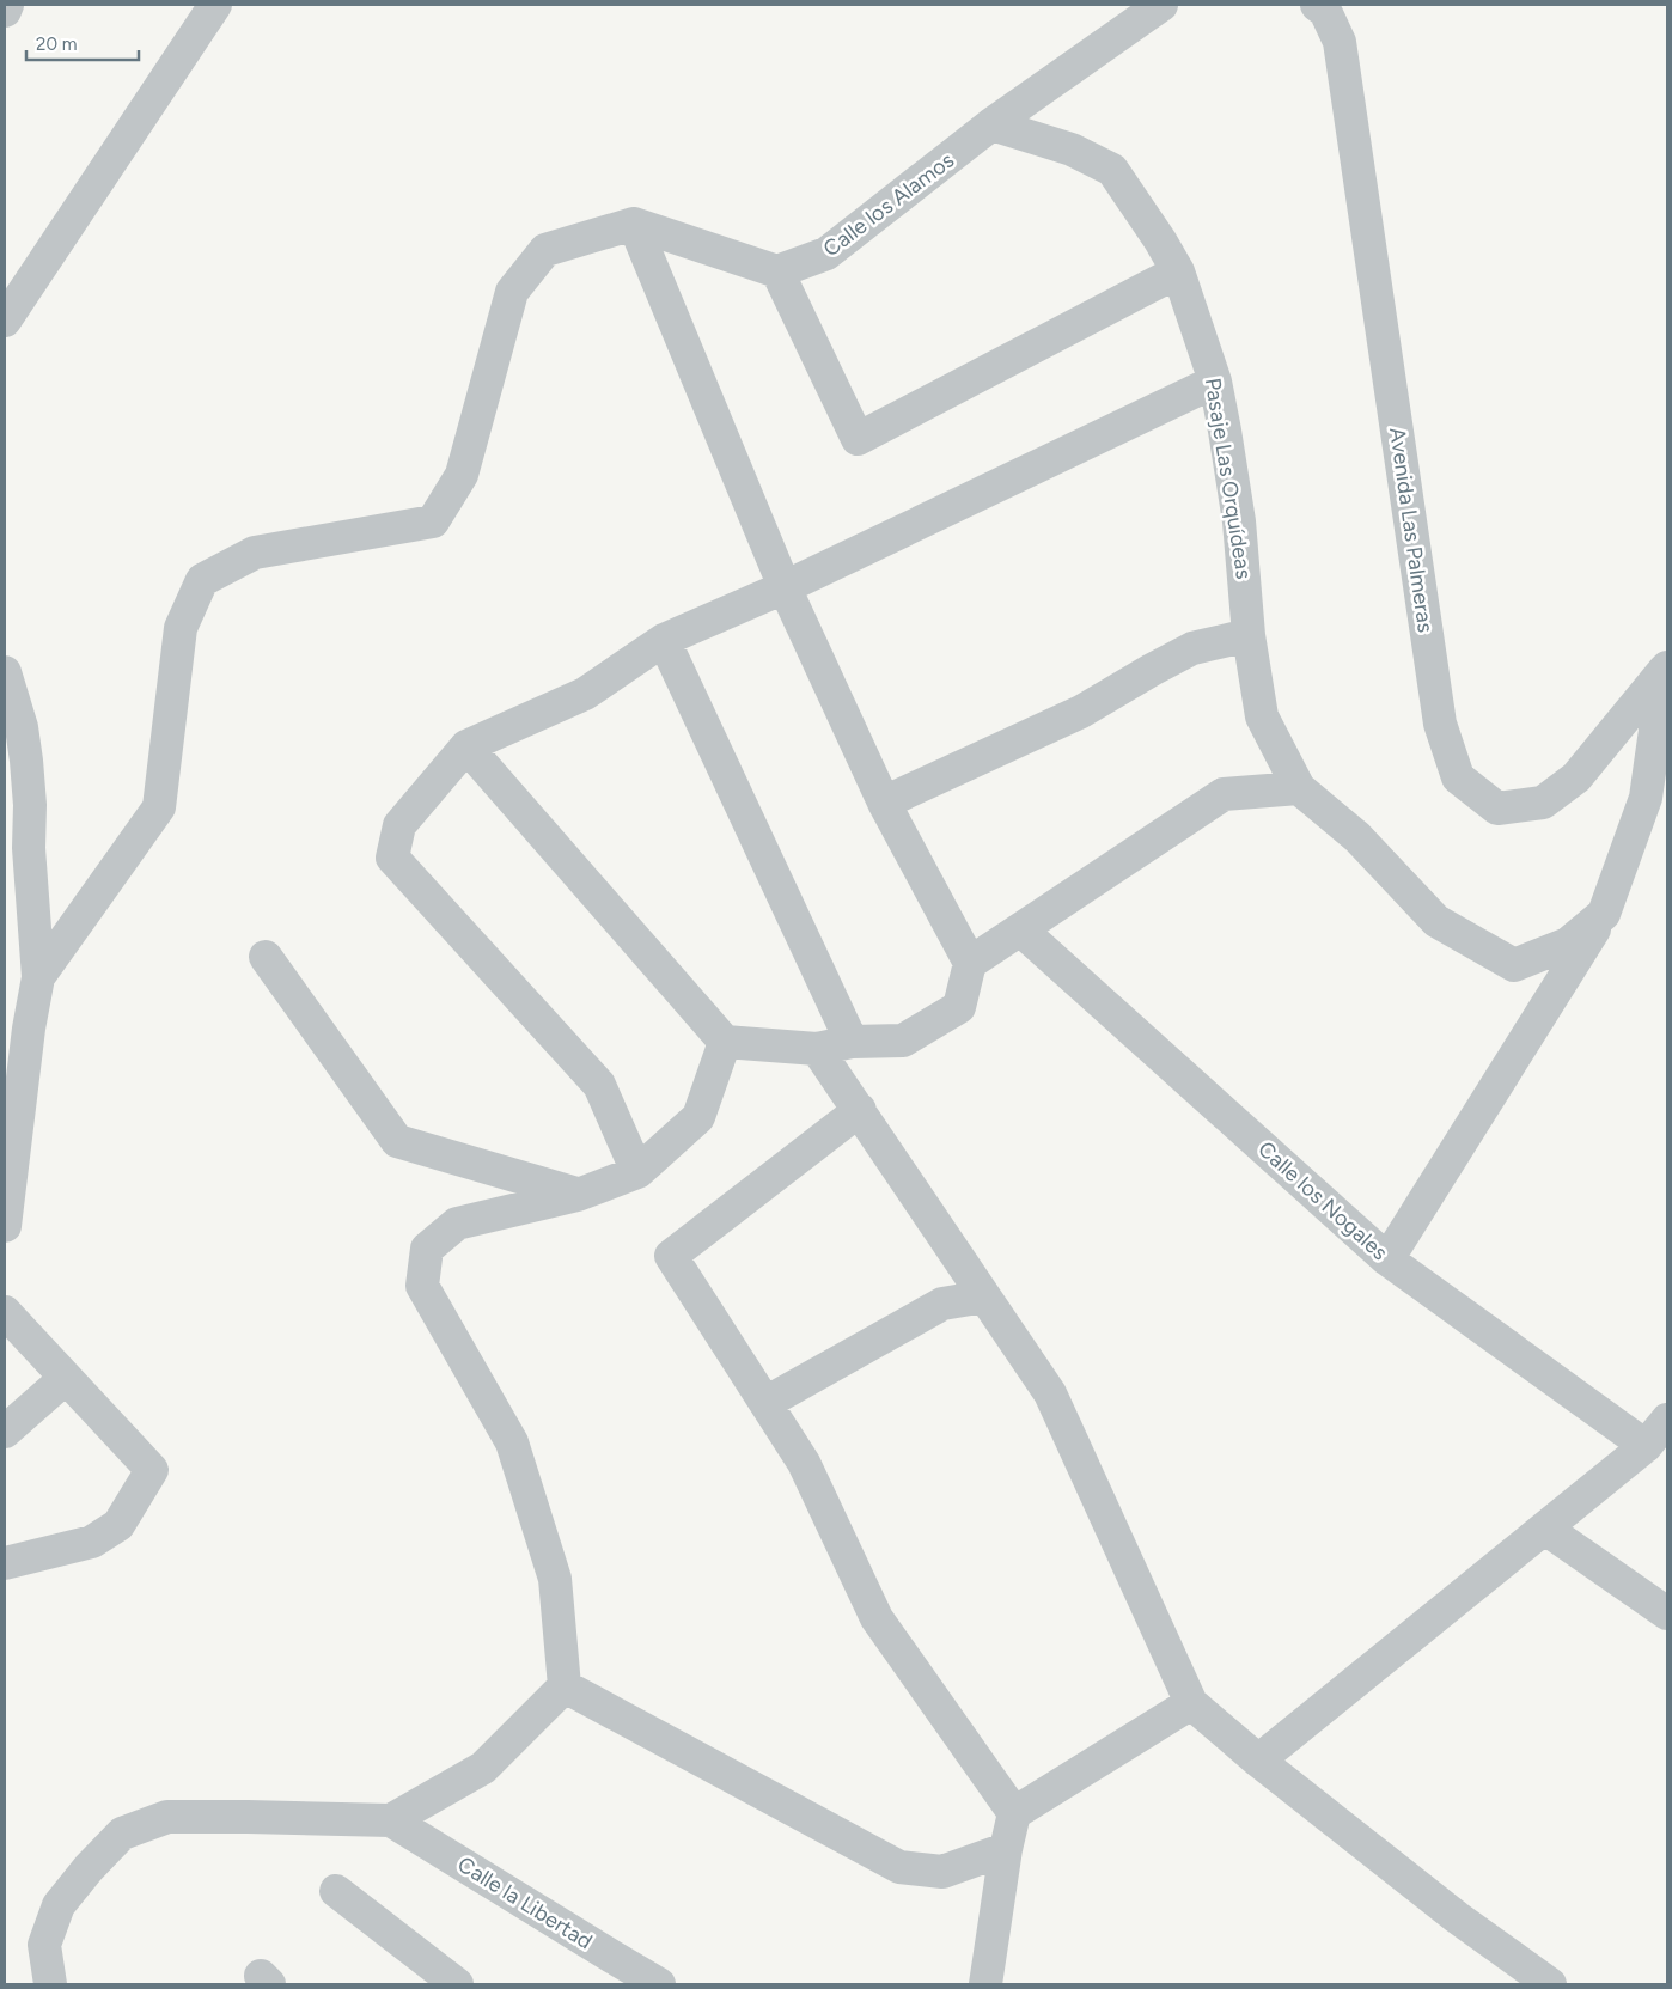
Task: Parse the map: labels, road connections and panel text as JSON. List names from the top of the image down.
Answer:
{
  "streets": {
    "street": [
      "Calle los Alamos",
      "Pasaje Las Orquídeas",
      "Avenida Las Palmeras",
      "Calle los Nogales",
      "Calle la Libertad"
    ]
  },
  "crossings": [
    ["Calle los Alamos", "Pasaje Las Orquídeas"]
  ],
  "scale_bar": "20 m"
}
